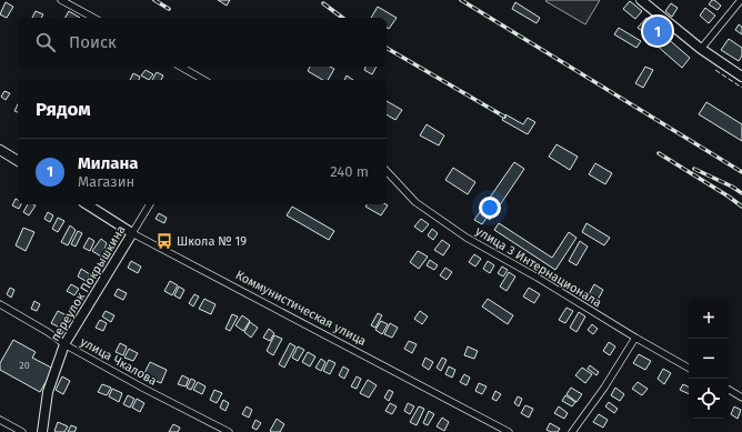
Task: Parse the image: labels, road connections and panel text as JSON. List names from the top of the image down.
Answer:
{
  "streets": {
    "street": [
      "улица 3 Интернационала",
      "переулок Покрышкина",
      "Коммунистическая улица",
      "улица Чкалова"
    ]
  },
  "crossings": [
    ["переулок Покрышкина", "Коммунистическая улица"],
    ["переулок Покрышкина", "улица Чкалова"]
  ],
  "places": {
    "bus stop": ["Школа № 19"]
  },
  "house_numbers": ["20"],
  "page": {
    "pins": "1",
    "search": "Поиск",
    "heading": "Рядом",
    "list": [
      {
        "mark": "1",
        "name": "Милана",
        "note": "Магазин",
        "value": "240 m"
      }
    ],
    "map_buttons": ["+", "−"]
  }
}
